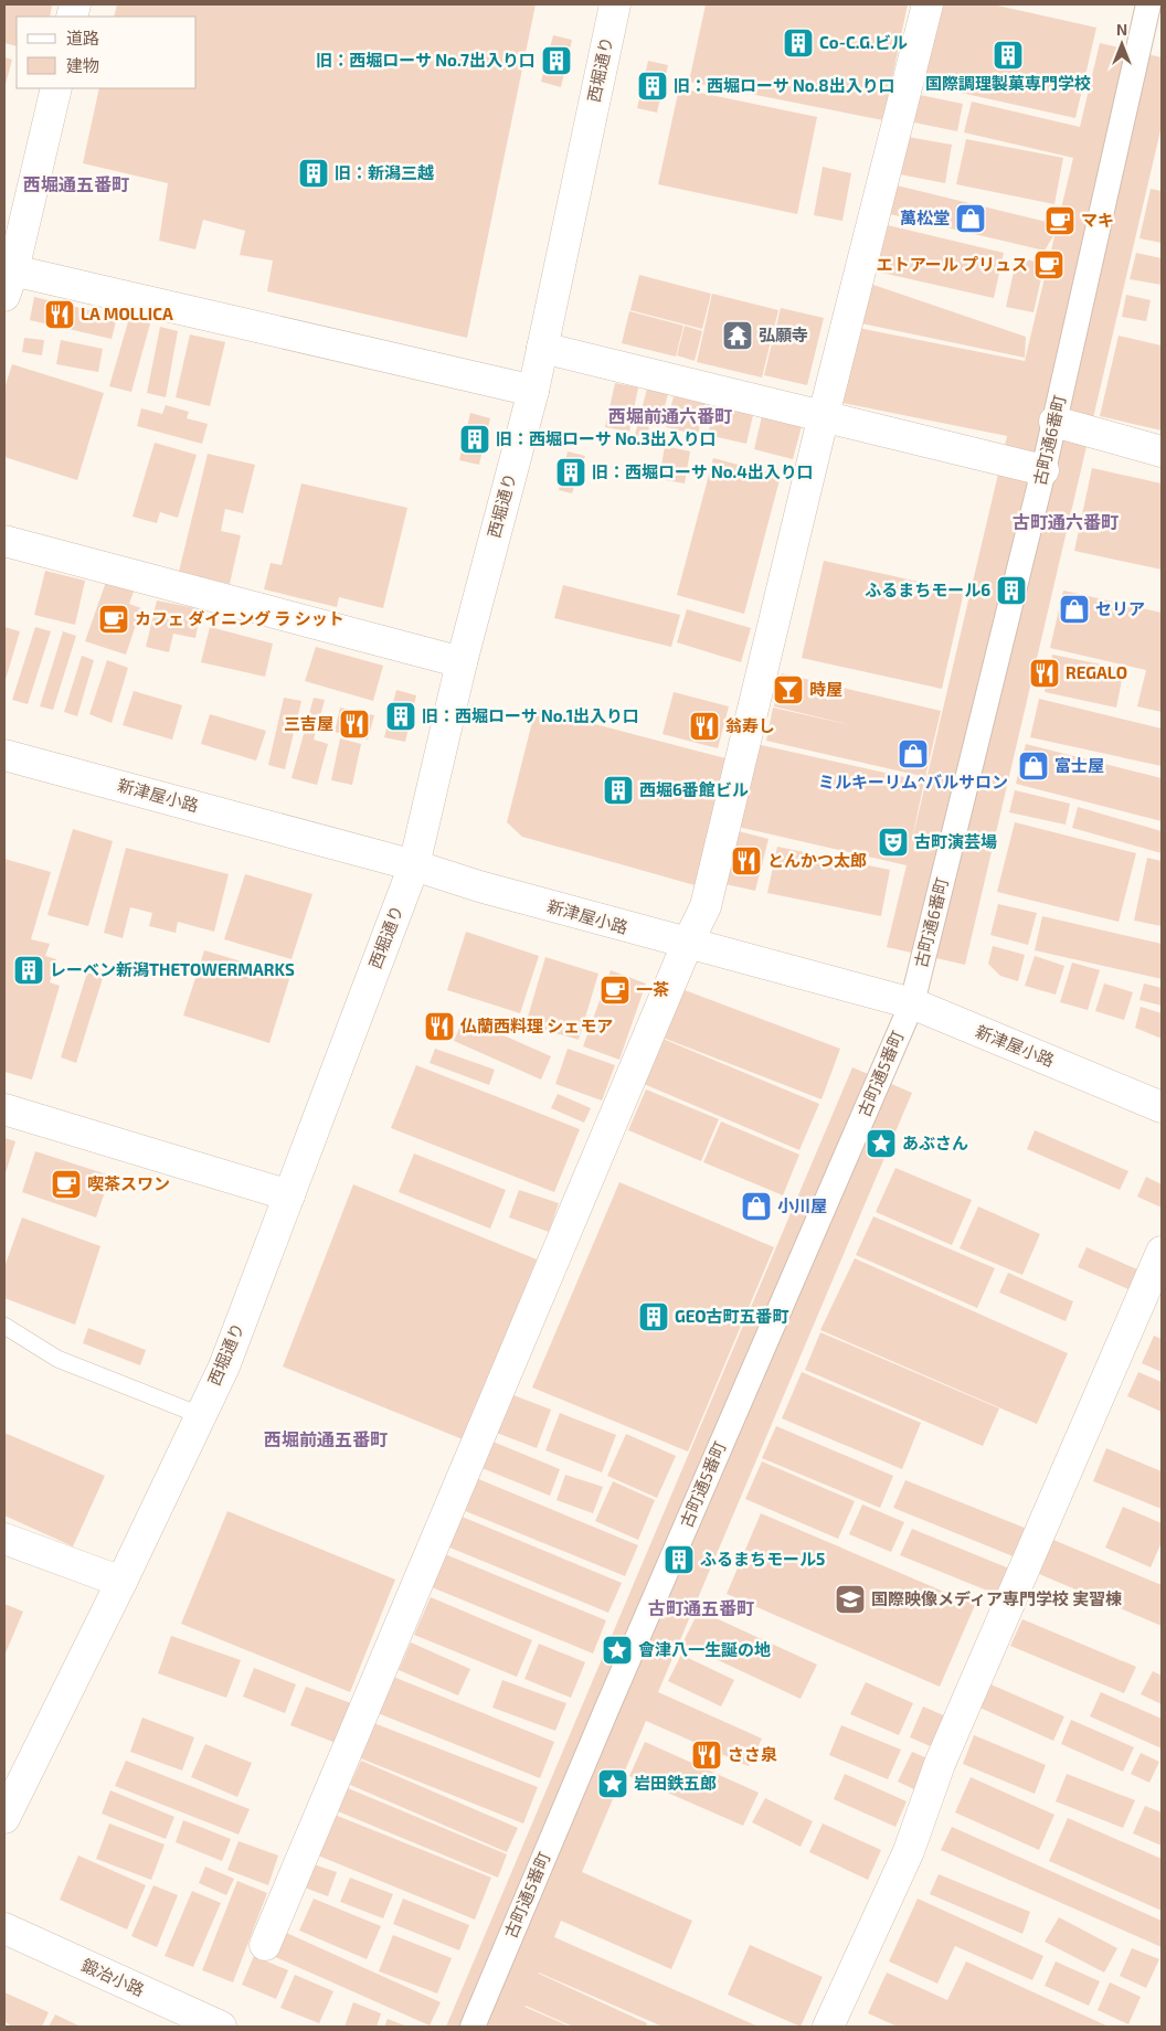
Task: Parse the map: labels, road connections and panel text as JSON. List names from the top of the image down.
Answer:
{
  "streets": {
    "street": [
      "西堀通り",
      "古町通6番町",
      "新津屋小路",
      "古町通5番町",
      "鍛冶小路"
    ]
  },
  "crossings": [
    ["西堀通り", "新津屋小路"],
    ["古町通6番町", "新津屋小路"],
    ["古町通6番町", "古町通5番町"],
    ["新津屋小路", "古町通5番町"]
  ],
  "districts": [
    "西堀通五番町",
    "西堀前通六番町",
    "古町通六番町",
    "西堀前通五番町",
    "古町通五番町"
  ],
  "places": {
    "building": [
      "Co-C.G.ビル",
      "国際調理製菓専門学校",
      "旧：西堀ローサ No.7出入り口",
      "旧：西堀ローサ No.8出入り口",
      "旧：新潟三越",
      "旧：西堀ローサ No.3出入り口",
      "旧：西堀ローサ No.4出入り口",
      "ふるまちモール6",
      "旧：西堀ローサ No.1出入り口",
      "西堀6番館ビル",
      "レーベン新潟THETOWERMARKS",
      "GEO古町五番町",
      "ふるまちモール5"
    ],
    "shop": [
      "萬松堂",
      "セリア",
      "ミルキーリム^バルサロン",
      "富士屋",
      "小川屋"
    ],
    "cafe": [
      "マキ",
      "エトアール プリュス",
      "カフェ ダイニング ラ シット",
      "一茶",
      "喫茶スワン"
    ],
    "restaurant": [
      "LA MOLLICA",
      "REGALO",
      "三吉屋",
      "翁寿し",
      "とんかつ太郎",
      "仏蘭西料理 シェモア",
      "ささ泉"
    ],
    "temple": ["弘願寺"],
    "bar": ["時屋"],
    "theatre": ["古町演芸場"],
    "place": ["あぶさん", "會津八一生誕の地", "岩田鉄五郎"],
    "school or university": ["国際映像メディア専門学校 実習棟"]
  },
  "legend": ["道路", "建物"],
  "north": "top"
}
